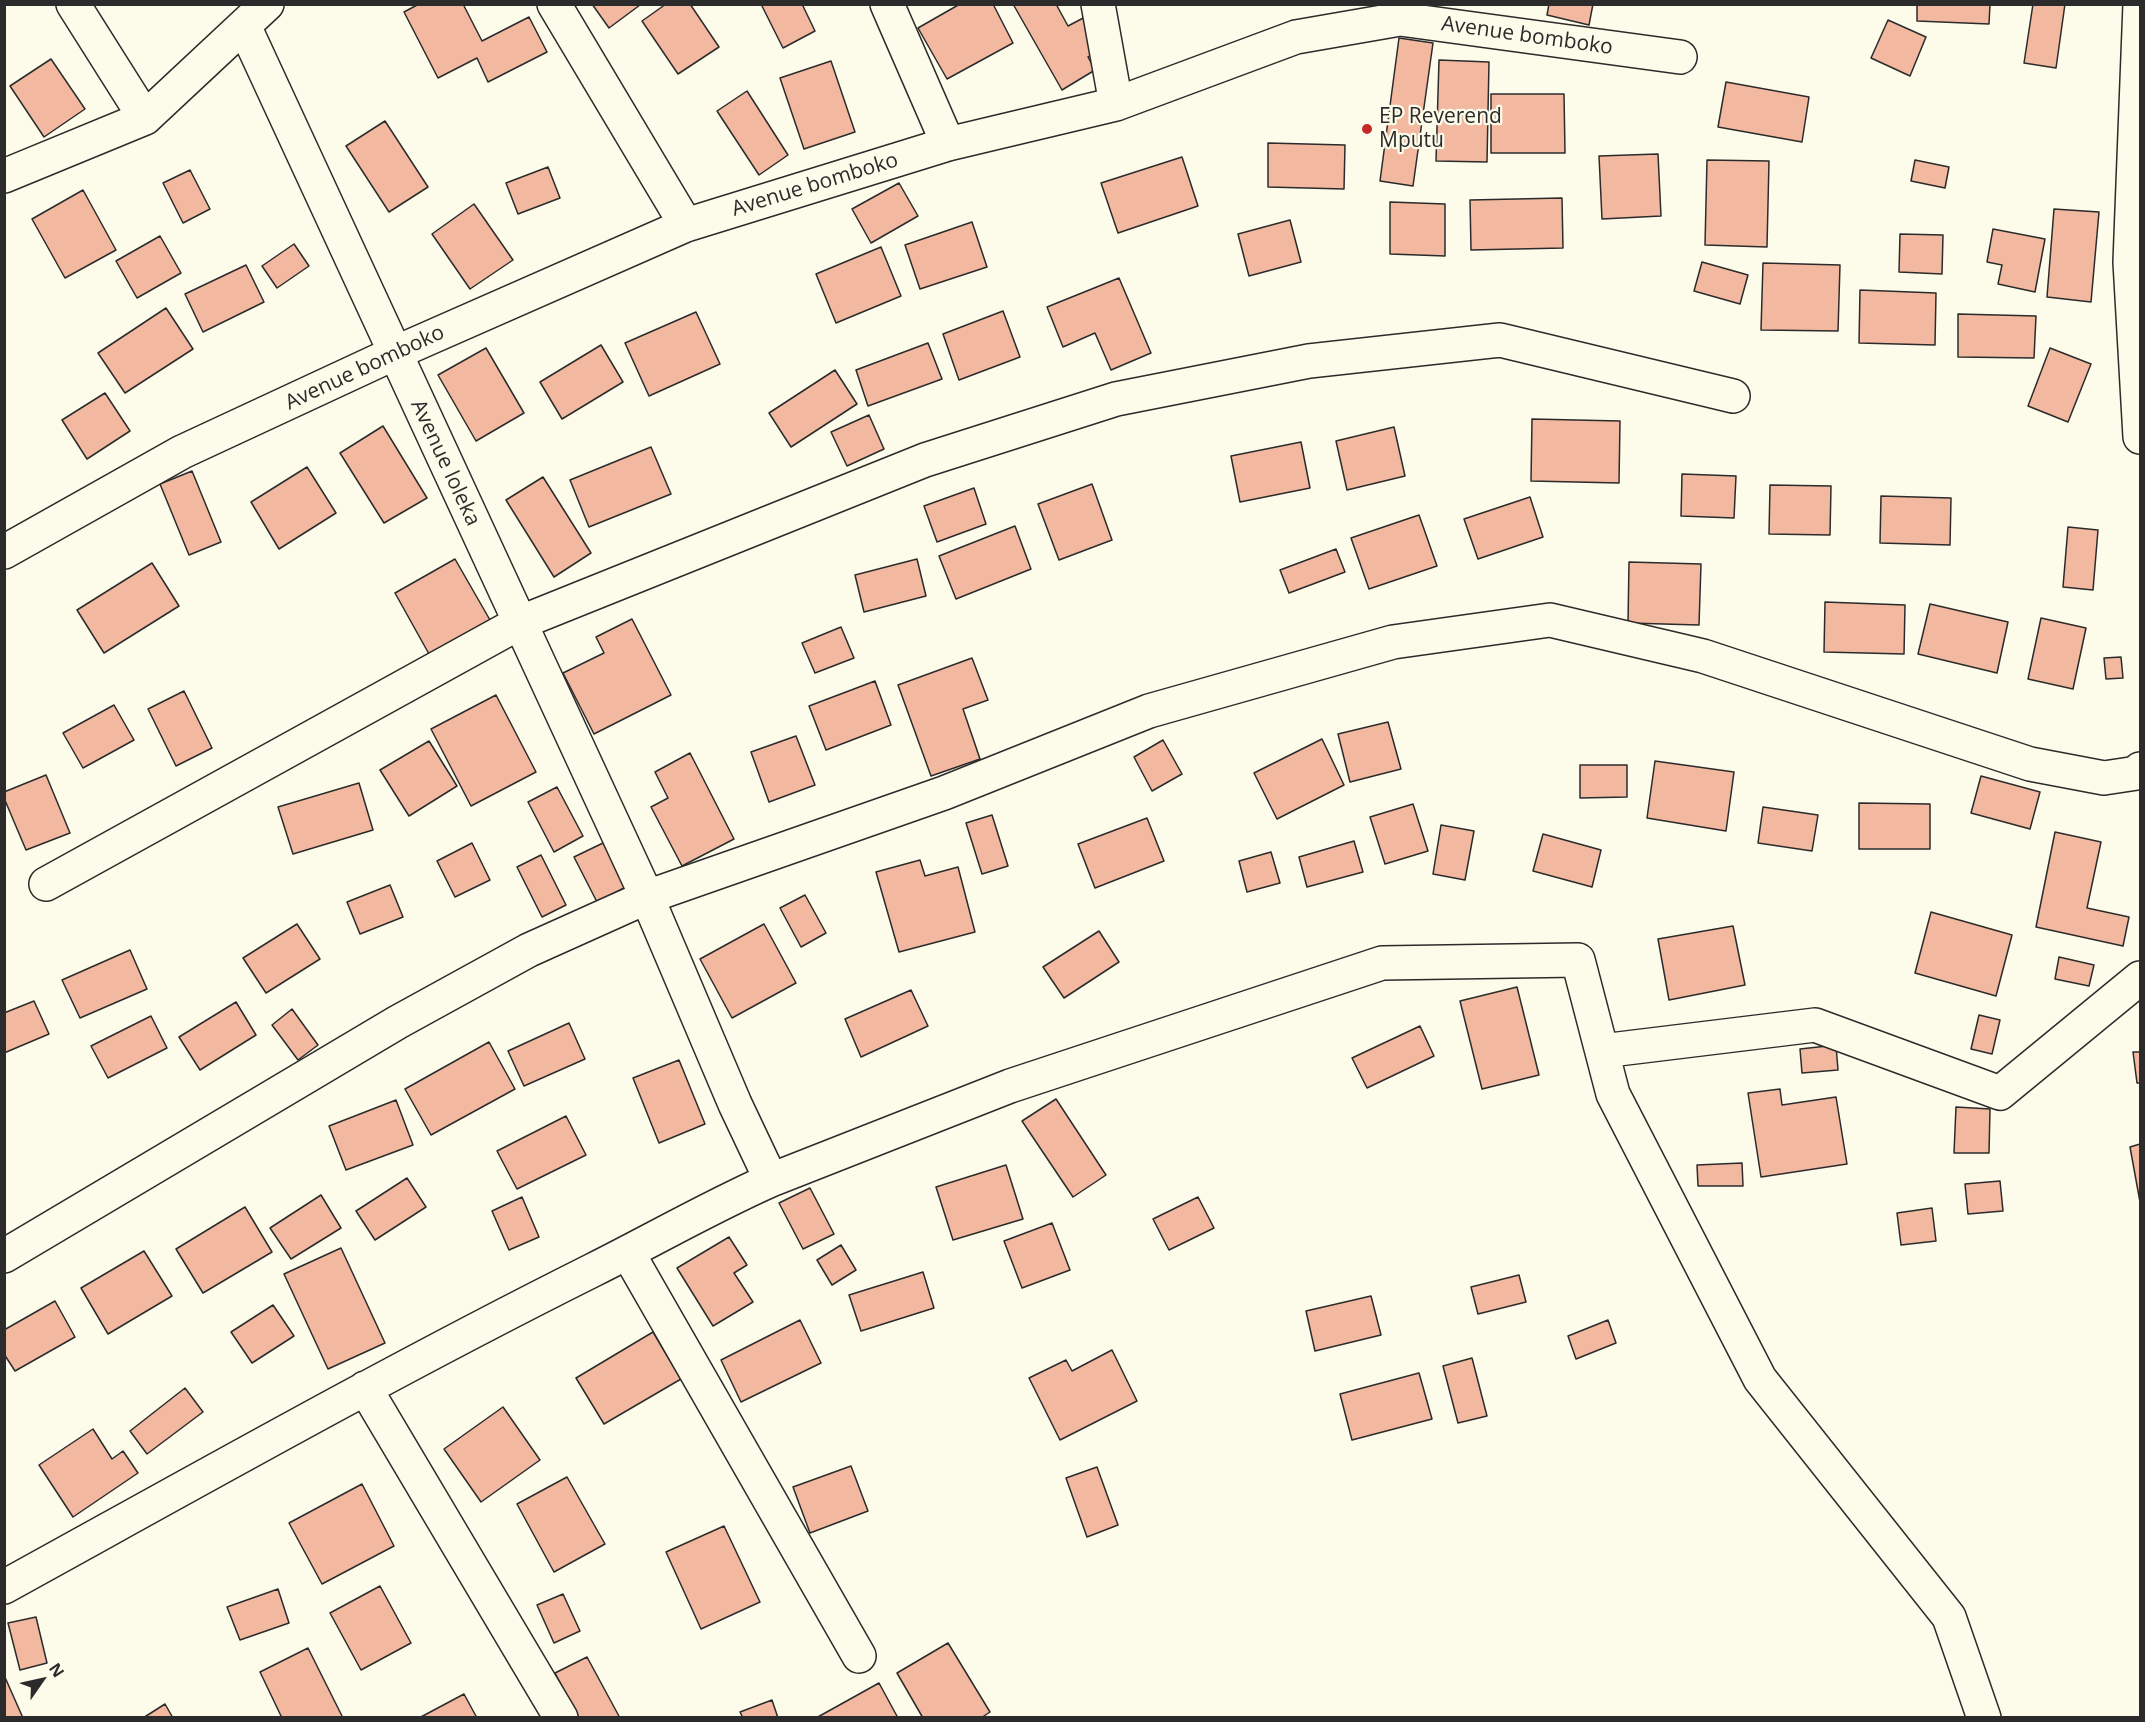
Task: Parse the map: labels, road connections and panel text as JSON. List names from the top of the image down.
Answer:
{
  "streets": {
    "street": ["Avenue bomboko", "Avenue loleka"]
  },
  "crossings": [
    ["Avenue bomboko", "Avenue loleka"]
  ],
  "places": ["EP Reverend Mputu"],
  "north": "top right"
}
